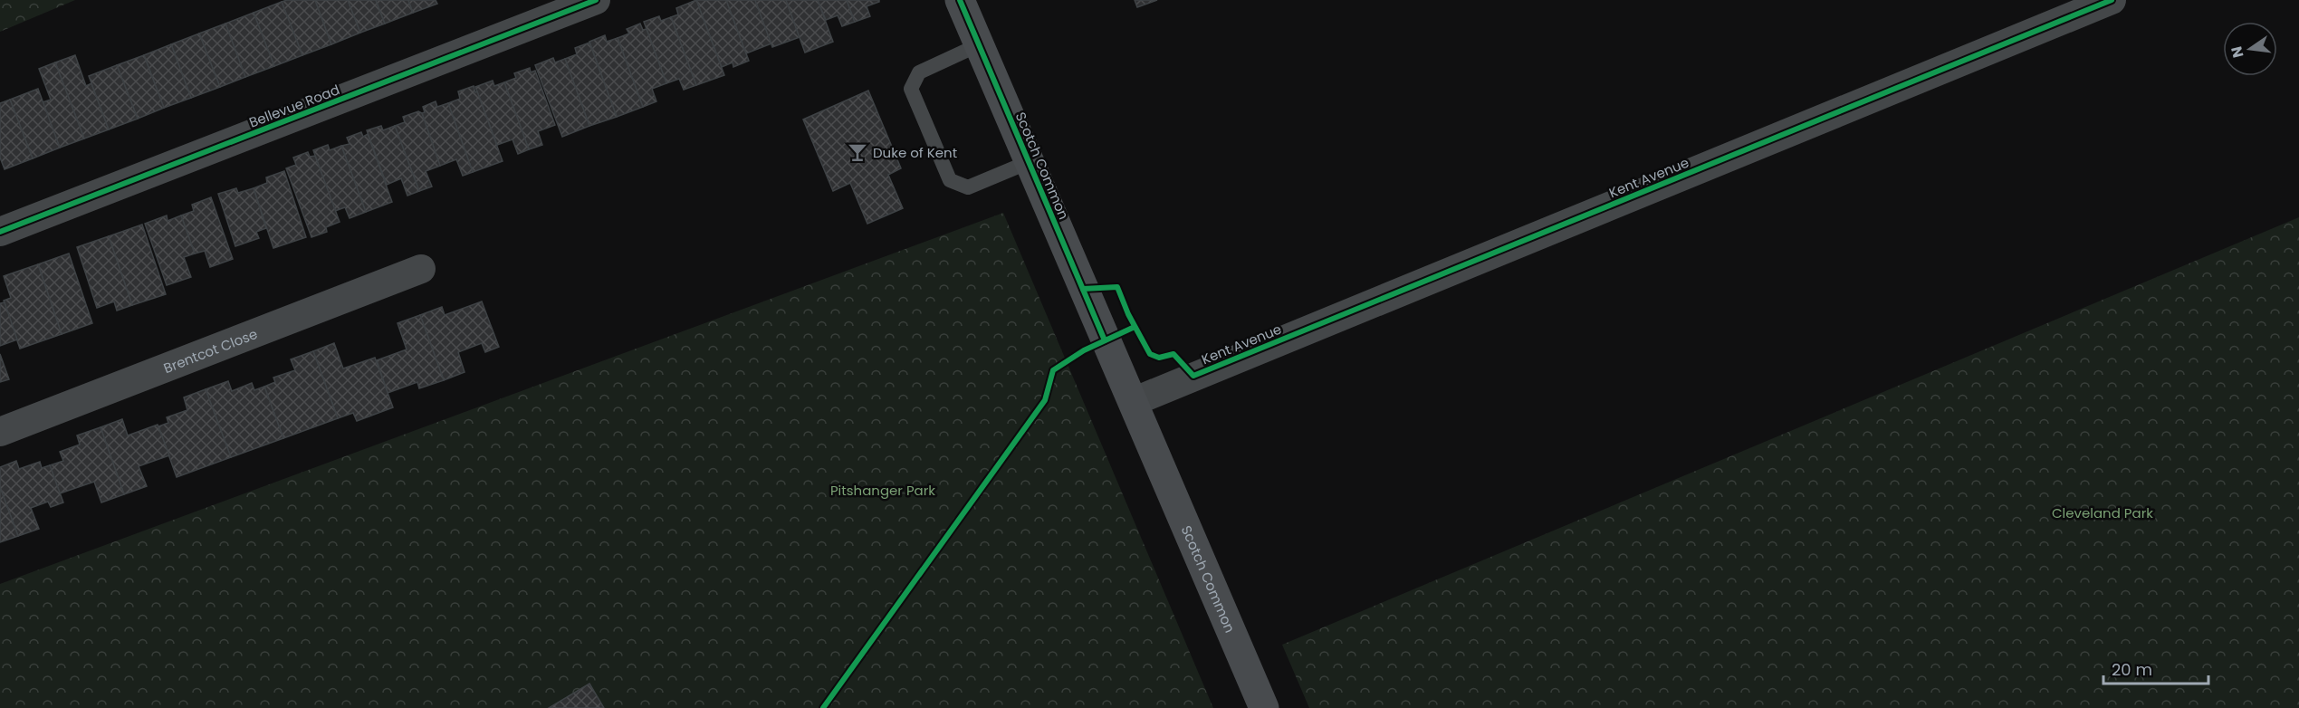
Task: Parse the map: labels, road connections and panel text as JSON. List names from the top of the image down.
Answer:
{
  "streets": {
    "main road": ["Scotch Common"],
    "street": ["Bellevue Road", "Kent Avenue", "Brentcot Close"]
  },
  "crossings": [
    ["Scotch Common", "Kent Avenue"]
  ],
  "parks": ["Pitshanger Park", "Cleveland Park"],
  "places": {
    "bar": ["Duke of Kent"]
  },
  "scale_bar": "20 m",
  "north": "left"
}
